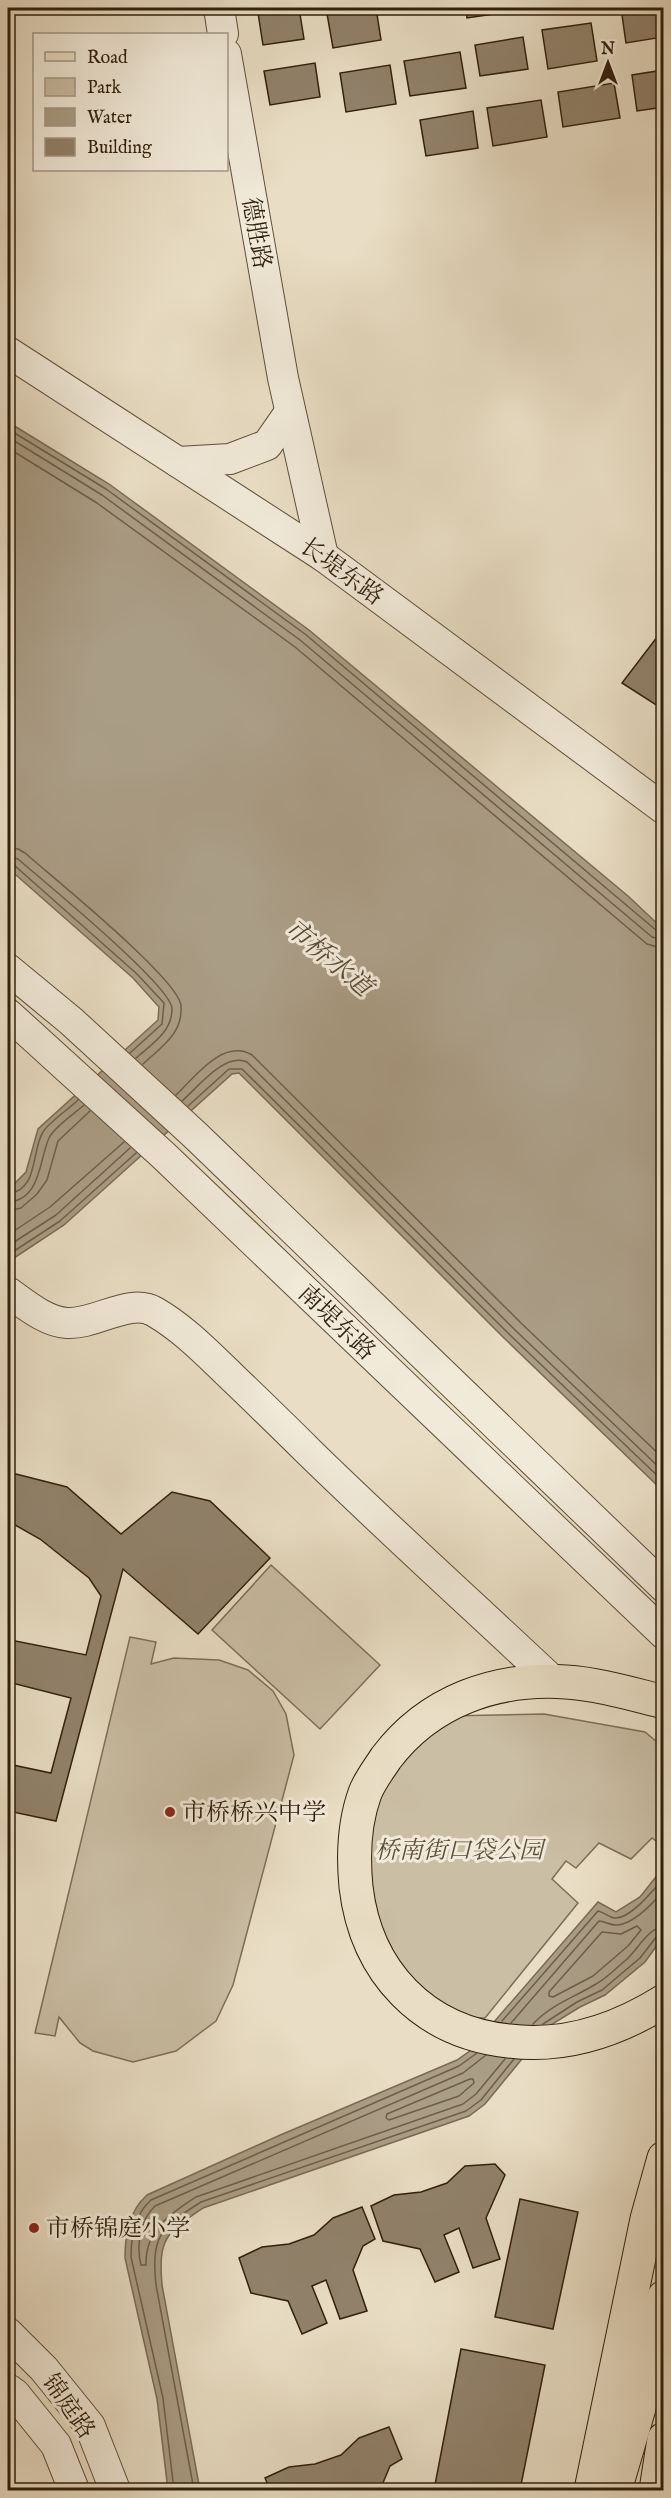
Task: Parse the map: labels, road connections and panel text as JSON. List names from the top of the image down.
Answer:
{
  "streets": {
    "street": [
      "德胜路",
      "长堤东路",
      "南堤东路",
      "锦庭路"
    ]
  },
  "crossings": [
    ["德胜路", "长堤东路"]
  ],
  "water": ["市桥水道"],
  "parks": ["桥南街口袋公园"],
  "places": ["市桥桥兴中学", "市桥锦庭小学"],
  "legend": [
    "Road",
    "Park",
    "Water",
    "Building"
  ],
  "north": "top"
}
